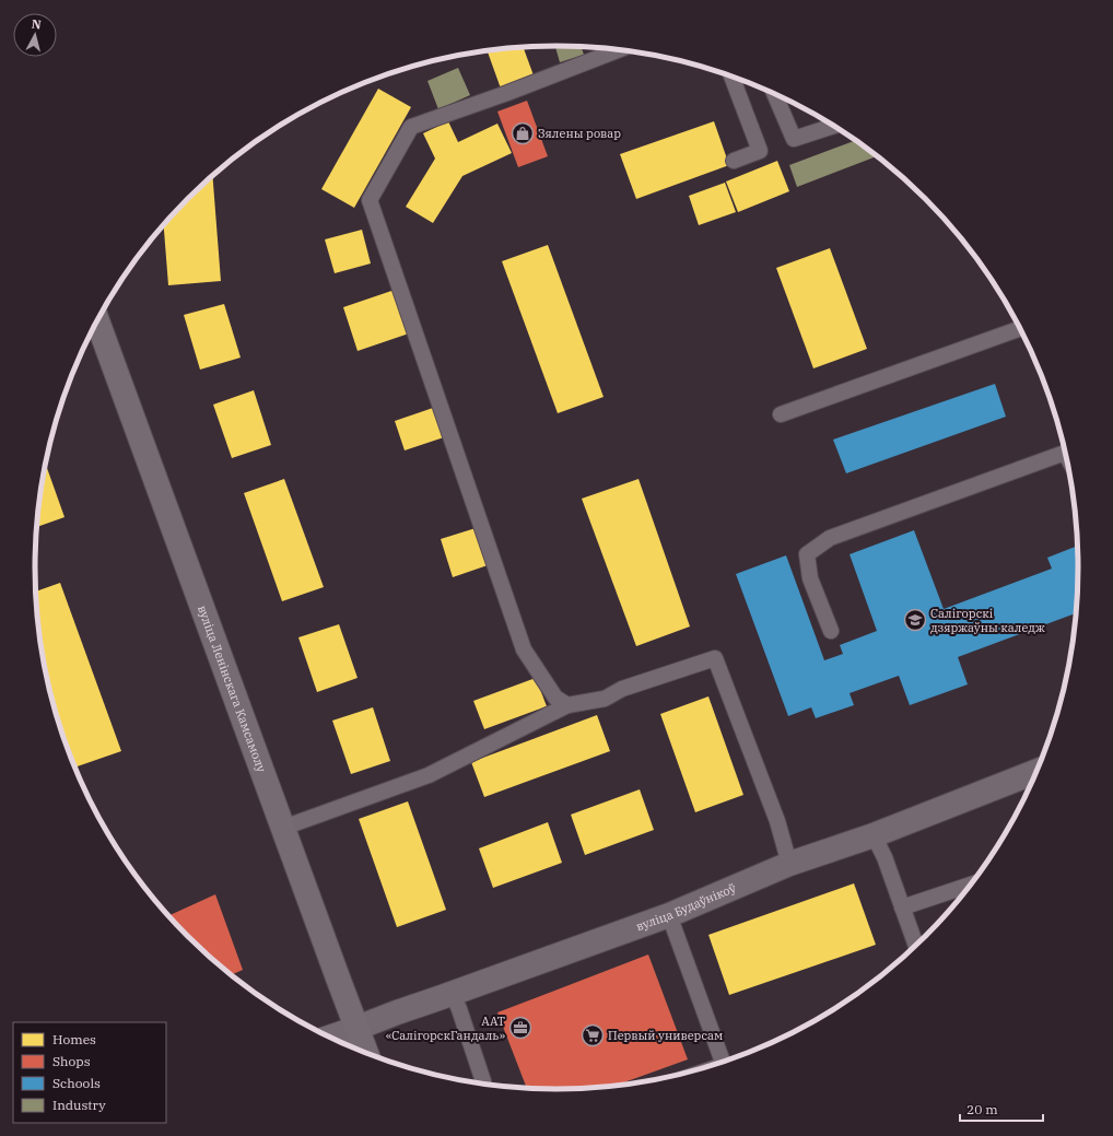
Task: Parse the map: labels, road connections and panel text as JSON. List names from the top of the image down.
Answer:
{
  "streets": {
    "main road": ["вуліца Ленінскага Камсамолу"],
    "street": ["вуліца Будаўнікоў"]
  },
  "crossings": [
    ["вуліца Ленінскага Камсамолу", "вуліца Будаўнікоў"]
  ],
  "places": {
    "shop": ["Зялены ровар"],
    "school or university": ["Салігорскі дзяржаўны каледж"],
    "office": ["ААТ «СалігорскГандаль»"],
    "supermarket": ["Первый универсам"]
  },
  "legend": [
    "Homes",
    "Shops",
    "Schools",
    "Industry"
  ],
  "scale_bar": "20 m",
  "north": "top"
}
